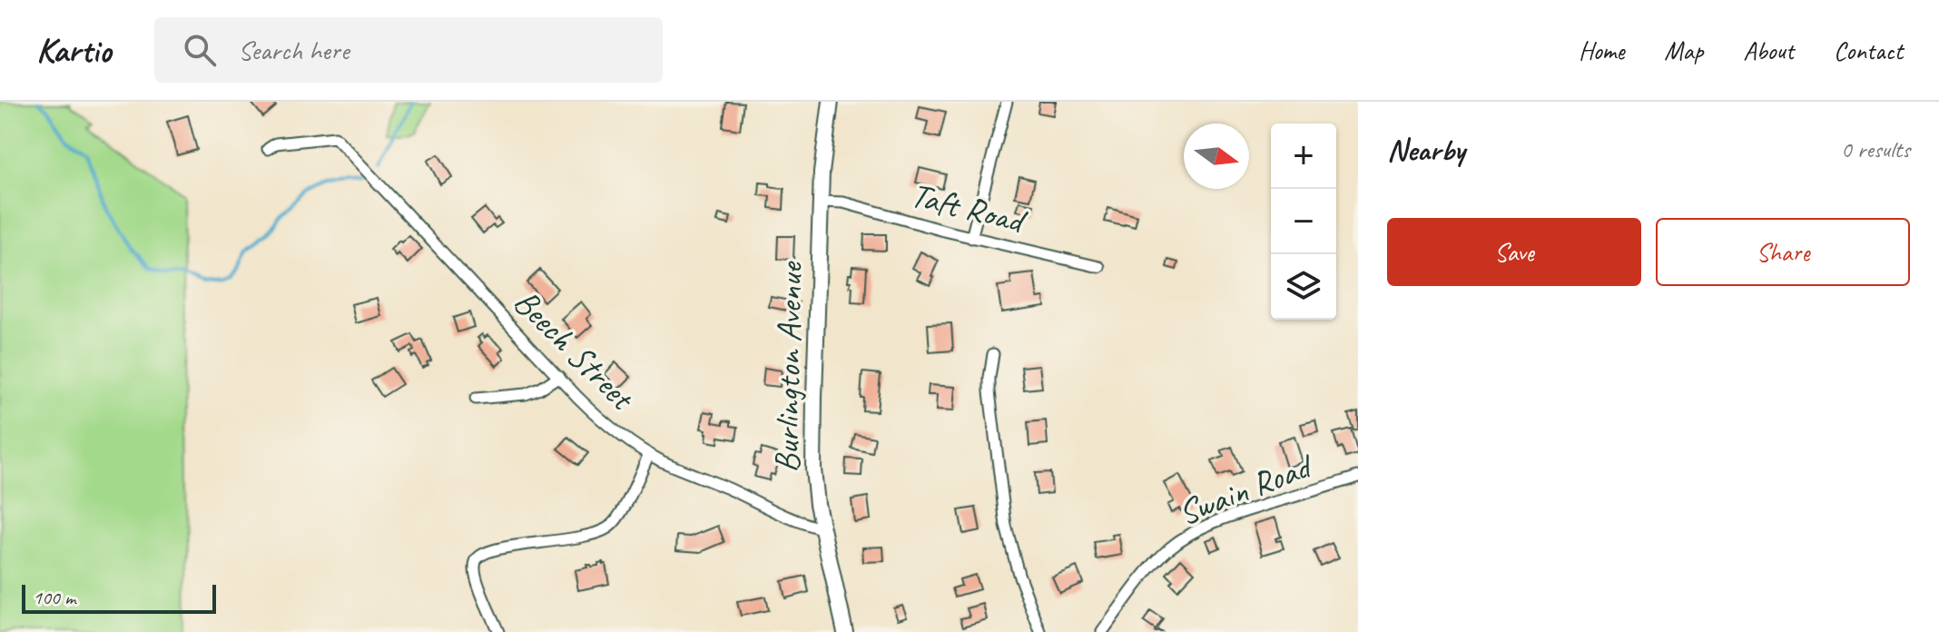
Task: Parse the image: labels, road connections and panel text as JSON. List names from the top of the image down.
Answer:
{
  "streets": {
    "main road": ["Burlington Avenue"],
    "street": ["Taft Road", "Beech Street", "Swain Road"]
  },
  "crossings": [
    ["Taft Road", "Burlington Avenue"],
    ["Beech Street", "Burlington Avenue"]
  ],
  "scale_bar": "100 m",
  "north": "right",
  "page": {
    "header": "Kartio",
    "search": "Search here",
    "nav": [
      "Home",
      "Map",
      "About",
      "Contact"
    ],
    "heading": ["Nearby", "0 results"],
    "map_buttons": ["+", "−"],
    "buttons": ["Save", "Share"],
    "scale": "100 m"
  }
}
